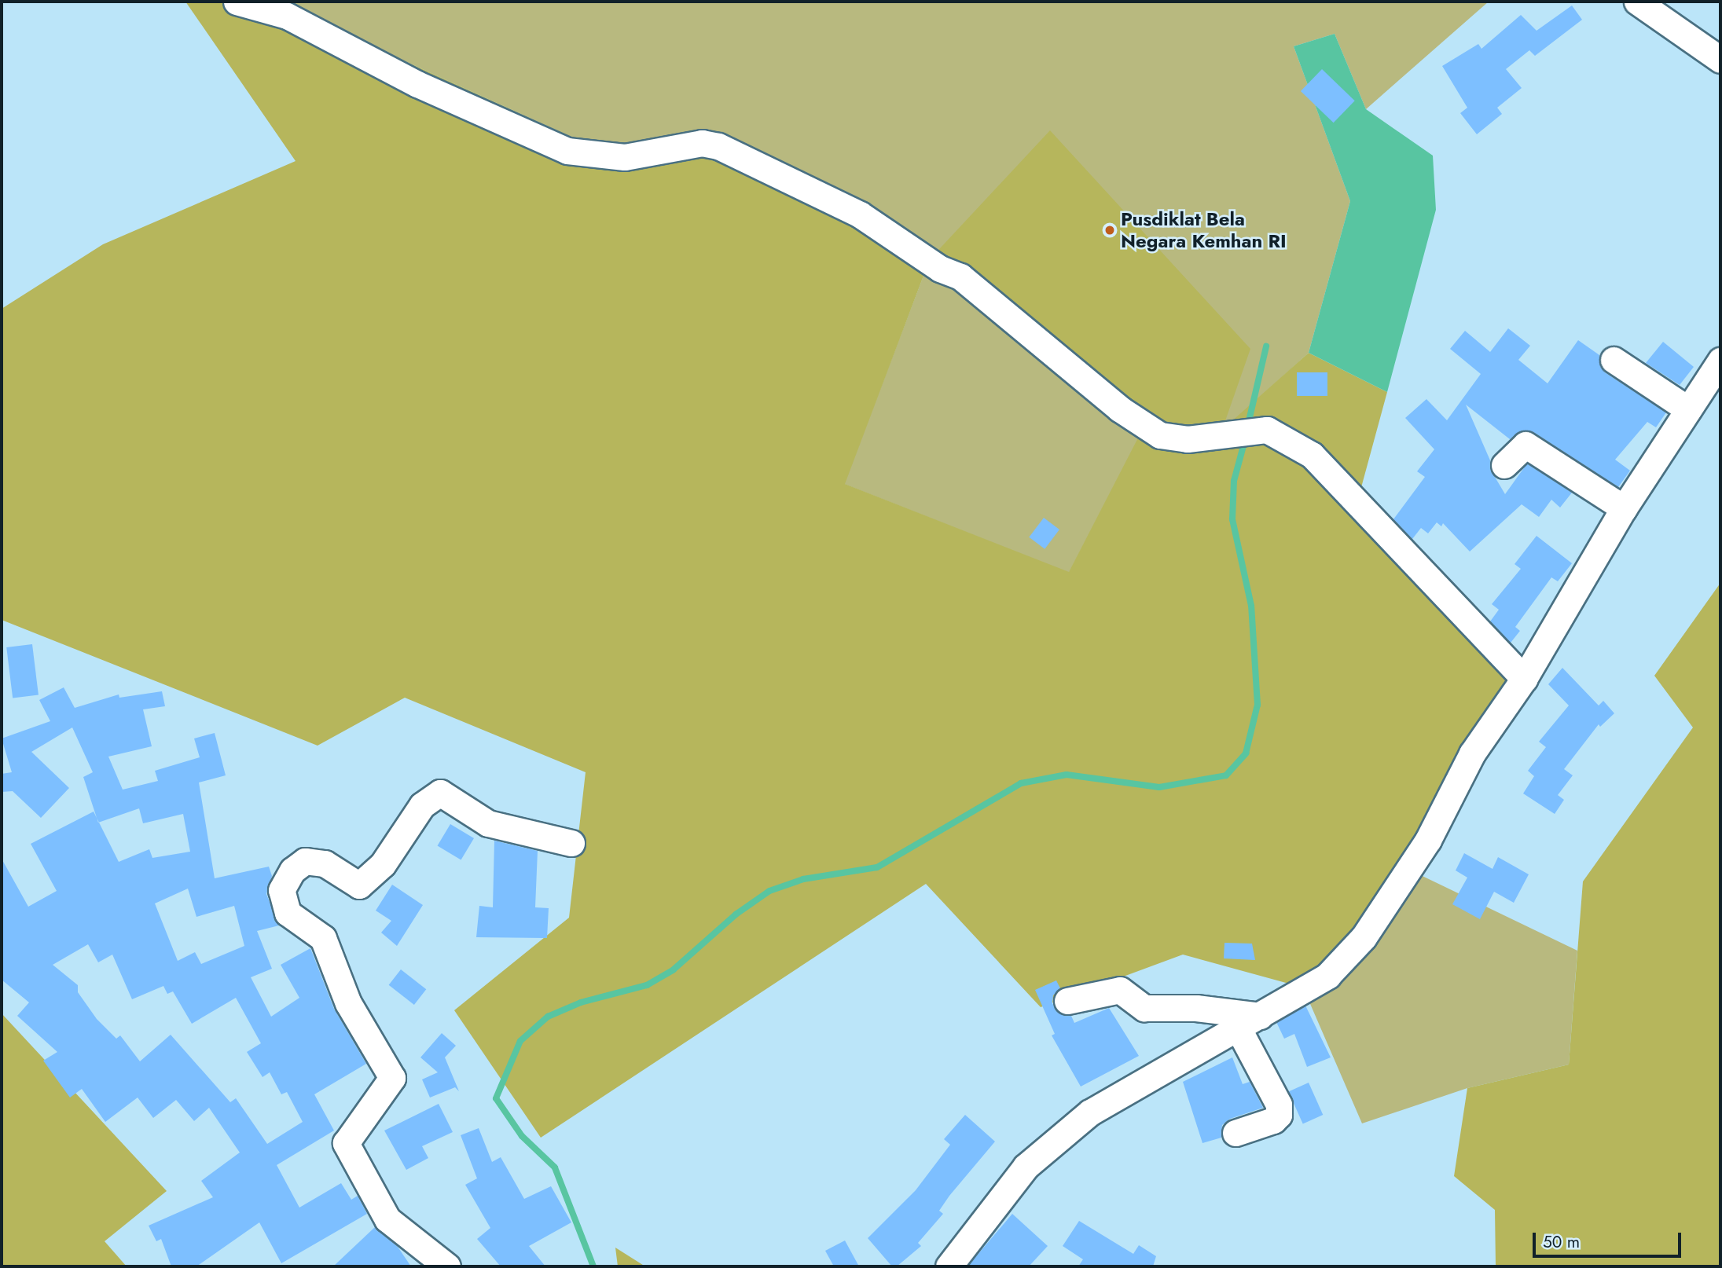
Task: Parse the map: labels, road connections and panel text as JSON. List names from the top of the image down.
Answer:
{
  "places": ["Pusdiklat Bela Negara Kemhan RI"],
  "scale_bar": "50 m"
}
